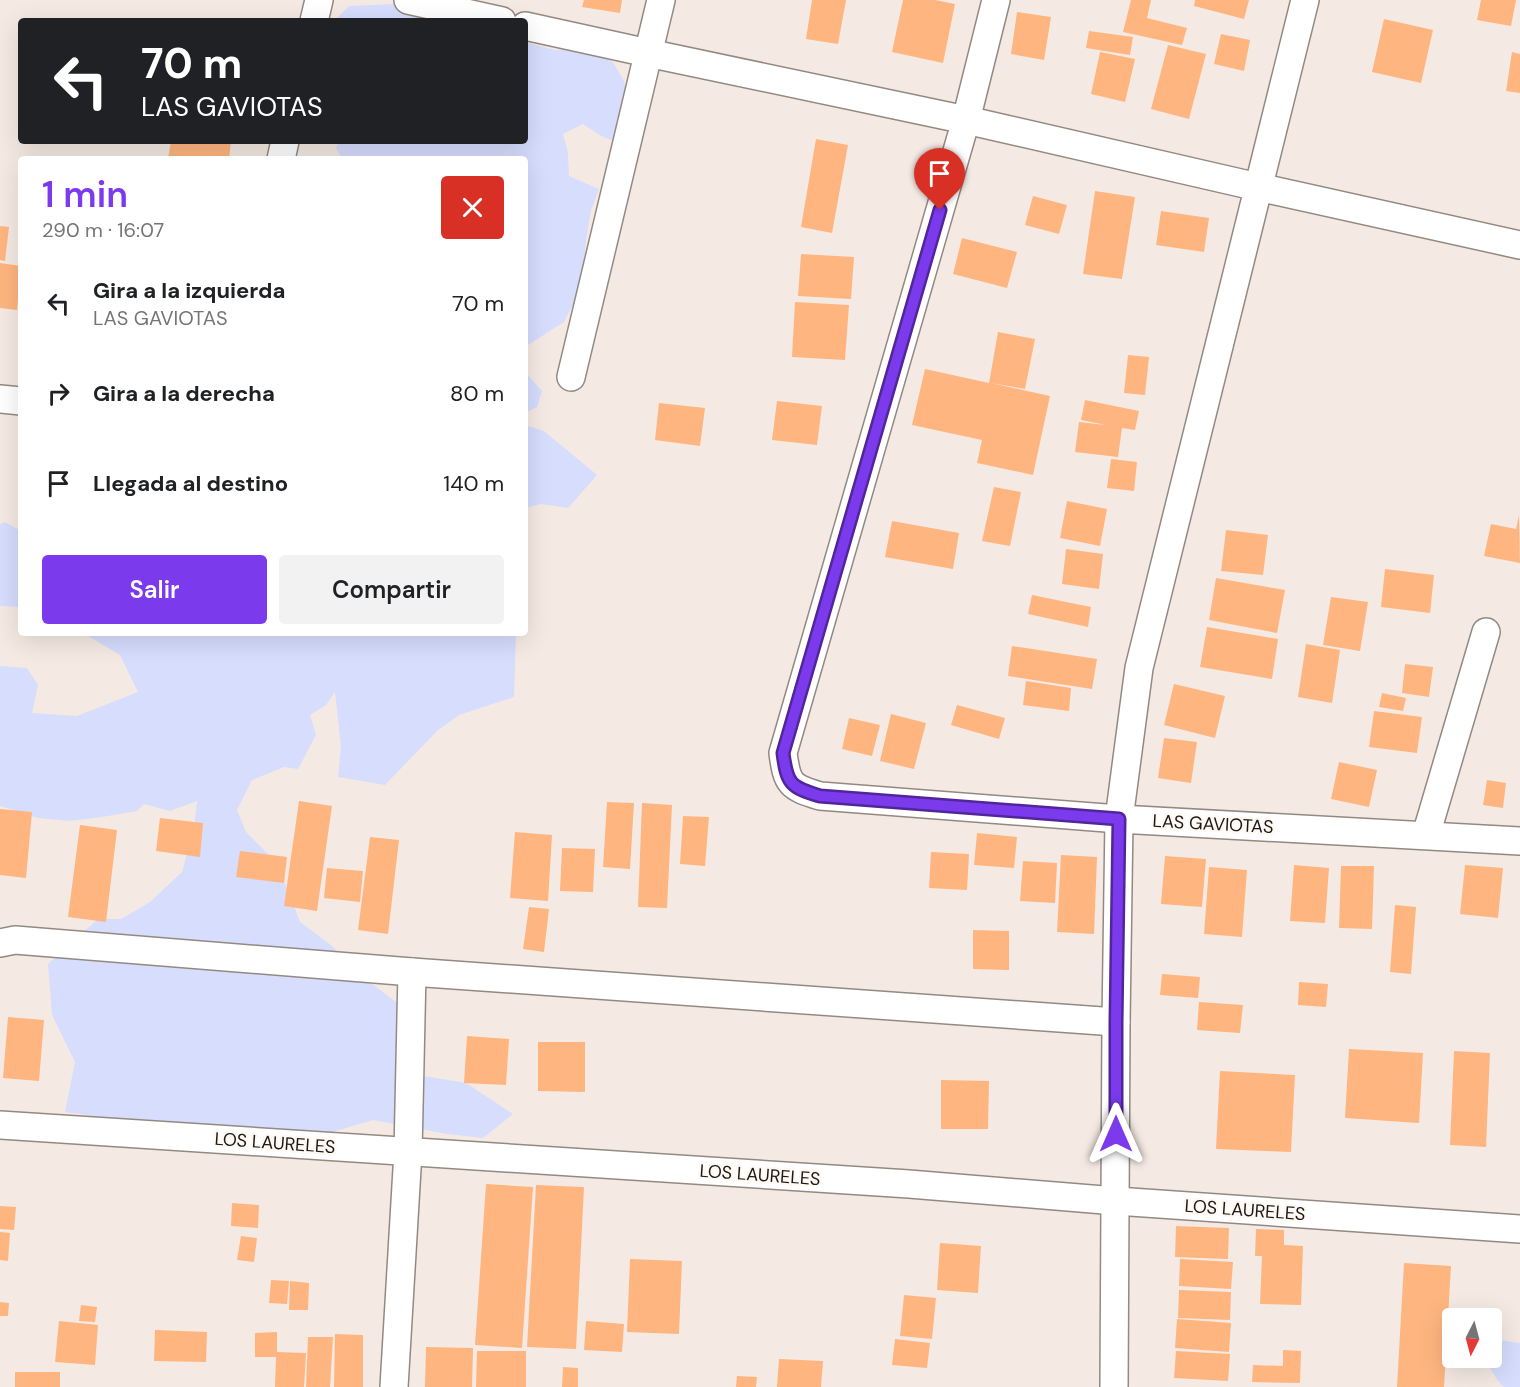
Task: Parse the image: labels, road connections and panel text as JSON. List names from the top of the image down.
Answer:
{
  "streets": {
    "street": ["LAS GAVIOTAS", "LOS LAURELES"]
  },
  "north": "bottom",
  "page": {
    "turn": ["70 m", "LAS GAVIOTAS"],
    "heading": ["1 min", "290 m · 16:07"],
    "list": [
      {
        "name": "Gira a la izquierda",
        "note": "LAS GAVIOTAS",
        "value": "70 m"
      },
      {
        "name": "Gira a la derecha",
        "value": "80 m"
      },
      {
        "name": "Llegada al destino",
        "value": "140 m"
      }
    ],
    "buttons": ["Salir", "Compartir"]
  }
}
